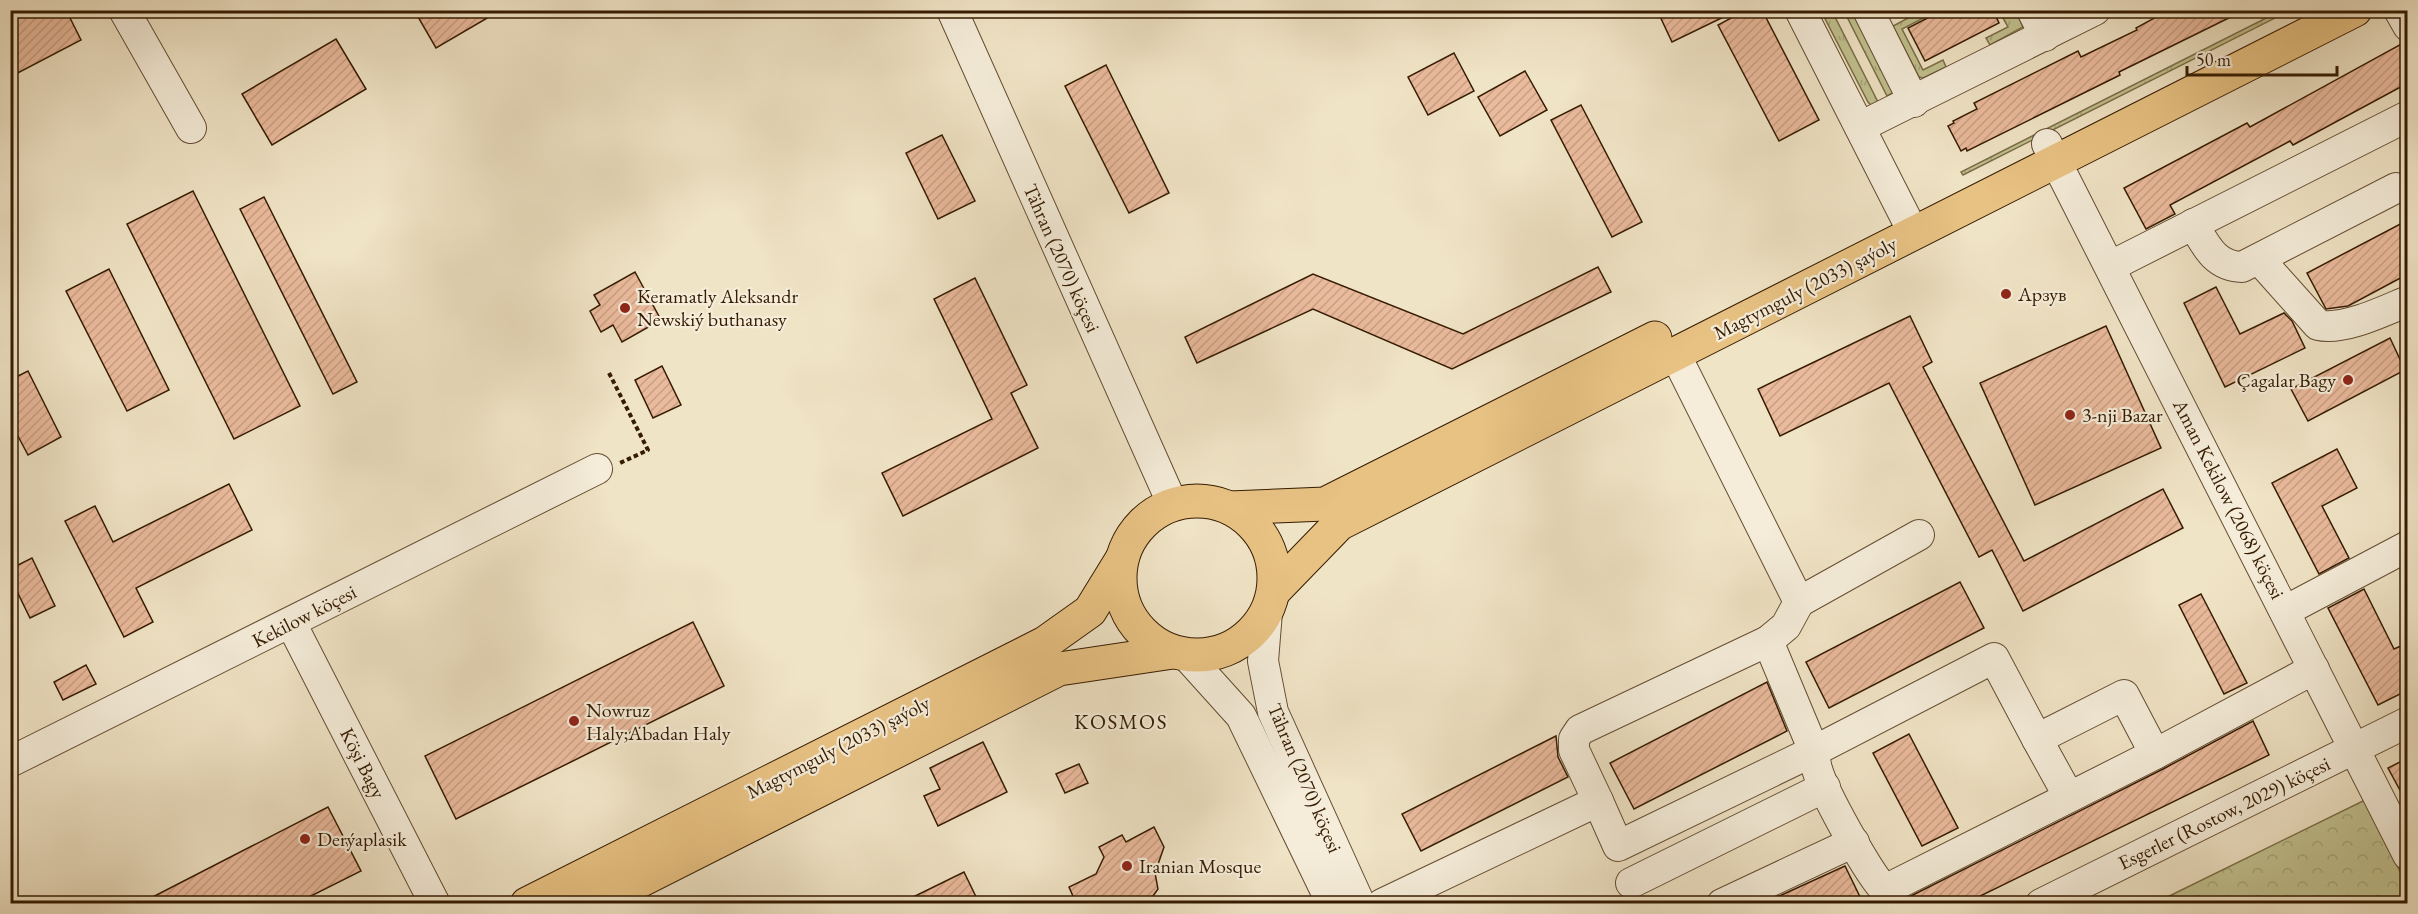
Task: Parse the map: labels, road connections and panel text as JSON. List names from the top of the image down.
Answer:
{
  "streets": {
    "main road": ["Magtymguly (2033) şaýoly"],
    "street": [
      "Tähran (2070) köçesi",
      "Aman Kekilow (2068) köçesi",
      "Kekilow köçesi",
      "Köşi Bagy",
      "Esgerler (Rostow, 2029) köçesi"
    ]
  },
  "crossings": [
    ["Tähran (2070) köçesi", "Magtymguly (2033) şaýoly"],
    ["Magtymguly (2033) şaýoly", "Aman Kekilow (2068) köçesi"],
    ["Aman Kekilow (2068) köçesi", "Esgerler (Rostow, 2029) köçesi"],
    ["Kekilow köçesi", "Köşi Bagy"]
  ],
  "districts": ["KOSMOS"],
  "places": [
    "Арзув",
    "Keramatly Aleksandr Newskiý buthanasy",
    "Çagalar Bagy",
    "3-nji Bazar",
    "Nowruz Haly;Abadan Haly",
    "Derýaplasik",
    "Iranian Mosque"
  ],
  "scale_bar": "50 m"
}
